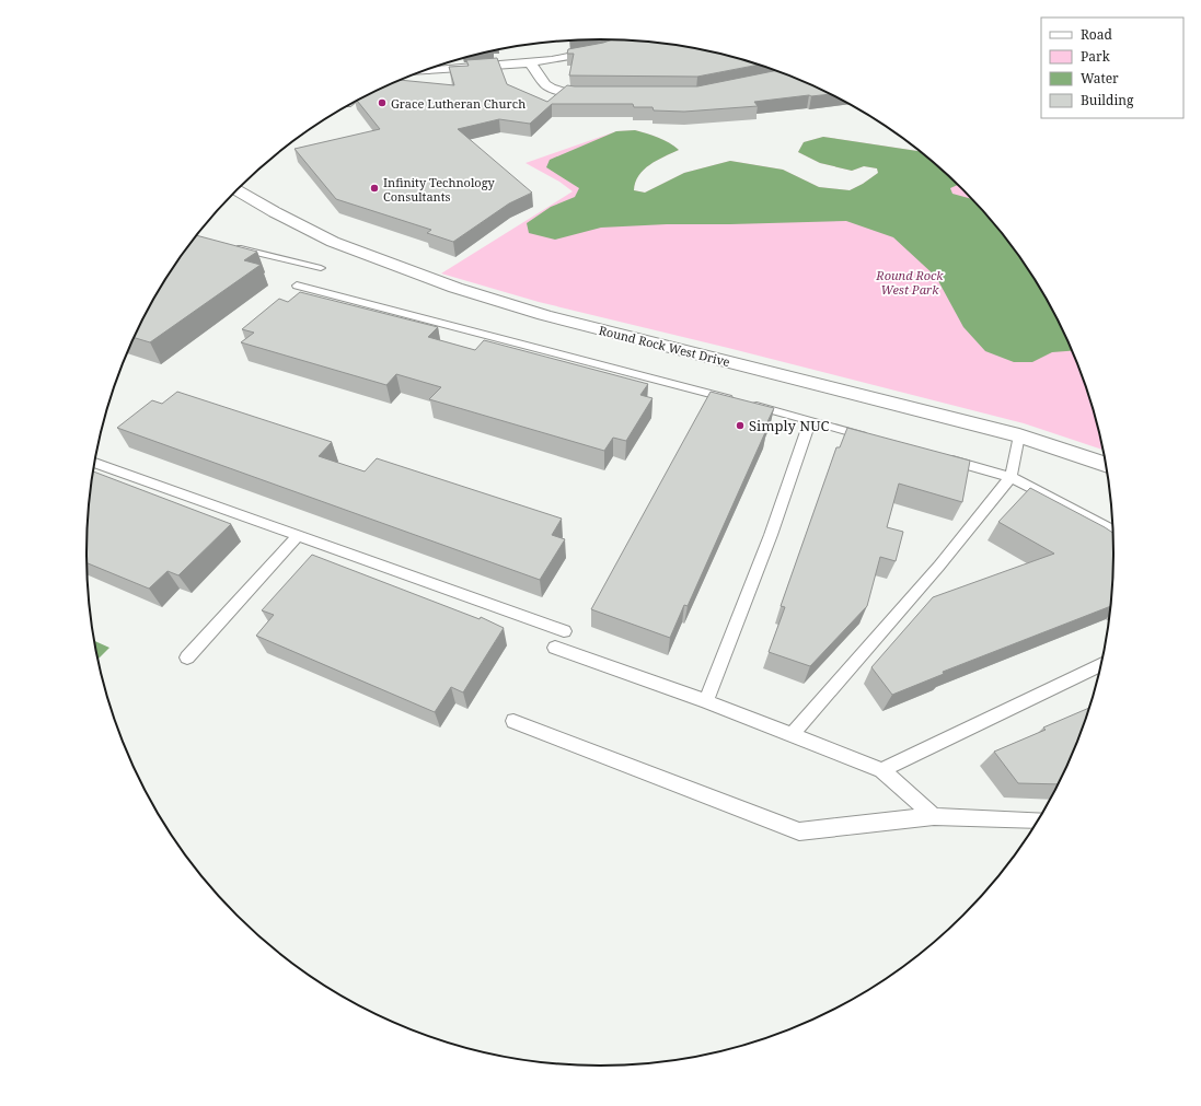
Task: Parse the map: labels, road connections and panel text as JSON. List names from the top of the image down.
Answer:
{
  "streets": {
    "street": ["Round Rock West Drive"]
  },
  "parks": ["Round Rock West Park"],
  "places": ["Grace Lutheran Church", "Infinity Technology Consultants", "Simply NUC"],
  "legend": [
    "Road",
    "Park",
    "Water",
    "Building"
  ]
}
